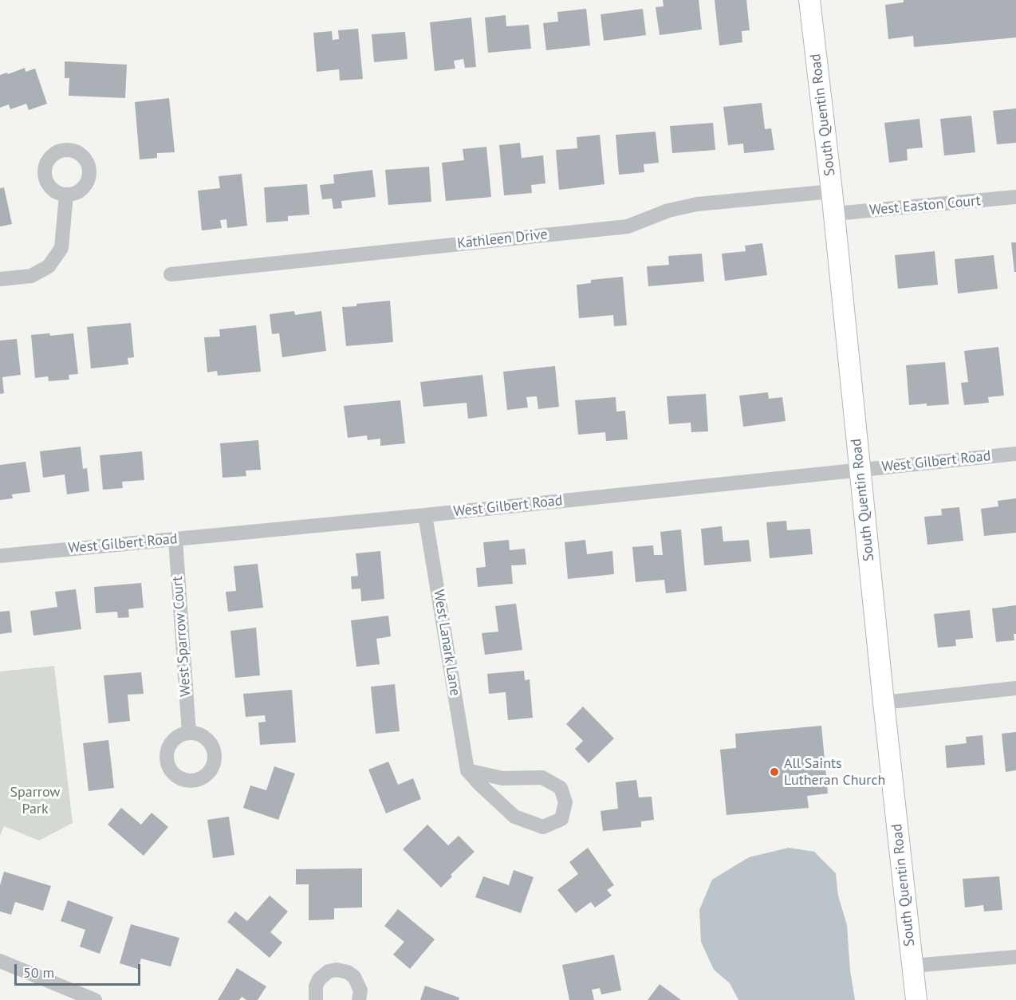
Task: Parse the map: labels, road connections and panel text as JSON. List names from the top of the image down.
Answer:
{
  "streets": {
    "main road": ["South Quentin Road"],
    "street": [
      "West Easton Court",
      "Kathleen Drive",
      "West Gilbert Road",
      "West Sparrow Court",
      "West Lanark Lane"
    ]
  },
  "crossings": [
    ["South Quentin Road", "West Easton Court"],
    ["South Quentin Road", "Kathleen Drive"],
    ["South Quentin Road", "West Gilbert Road"],
    ["West Gilbert Road", "West Sparrow Court"],
    ["West Gilbert Road", "West Lanark Lane"]
  ],
  "parks": ["Sparrow Park"],
  "places": ["All Saints Lutheran Church"],
  "scale_bar": "50 m"
}
